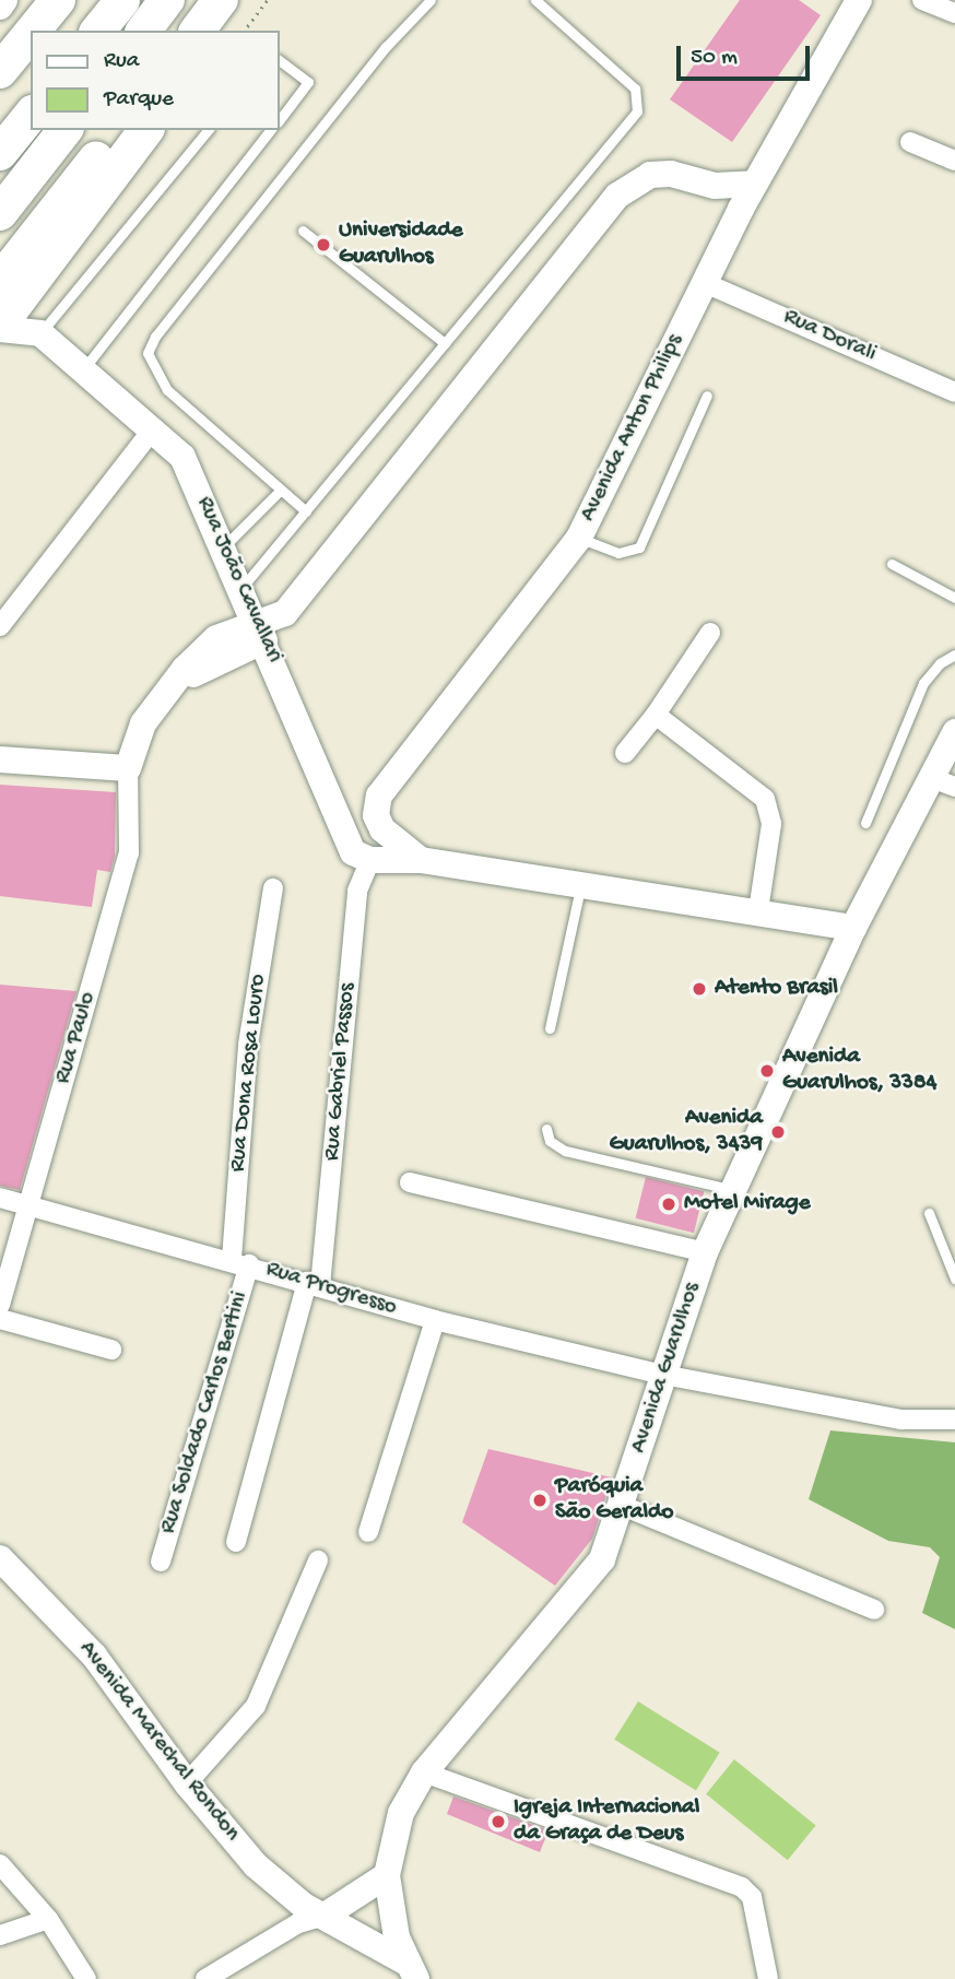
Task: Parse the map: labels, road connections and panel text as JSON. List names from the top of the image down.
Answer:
{
  "streets": {
    "street": [
      "Rua Dorali",
      "Avenida Anton Philips",
      "Rua João Cavallari",
      "Rua Paulo",
      "Rua Gabriel Passos",
      "Rua Dona Rosa Louro",
      "Rua Progresso",
      "Avenida Guarulhos",
      "Rua Soldado Carlos Bertini",
      "Avenida Marechal Rondon"
    ]
  },
  "crossings": [
    ["Rua Dorali", "Avenida Anton Philips"],
    ["Rua Paulo", "Rua Progresso"],
    ["Rua Gabriel Passos", "Rua Progresso"],
    ["Rua Dona Rosa Louro", "Rua Progresso"],
    ["Rua Dona Rosa Louro", "Rua Soldado Carlos Bertini"],
    ["Rua Progresso", "Avenida Guarulhos"],
    ["Rua Progresso", "Rua Soldado Carlos Bertini"],
    ["Avenida Guarulhos", "Avenida Marechal Rondon"]
  ],
  "places": [
    "Universidade Guarulhos",
    "Atento Brasil",
    "Avenida Guarulhos, 3384",
    "Avenida Guarulhos, 3439",
    "Motel Mirage",
    "Paróquia São Geraldo",
    "Igreja Internacional da Graça de Deus"
  ],
  "legend": ["Rua", "Parque"],
  "scale_bar": "50 m"
}
